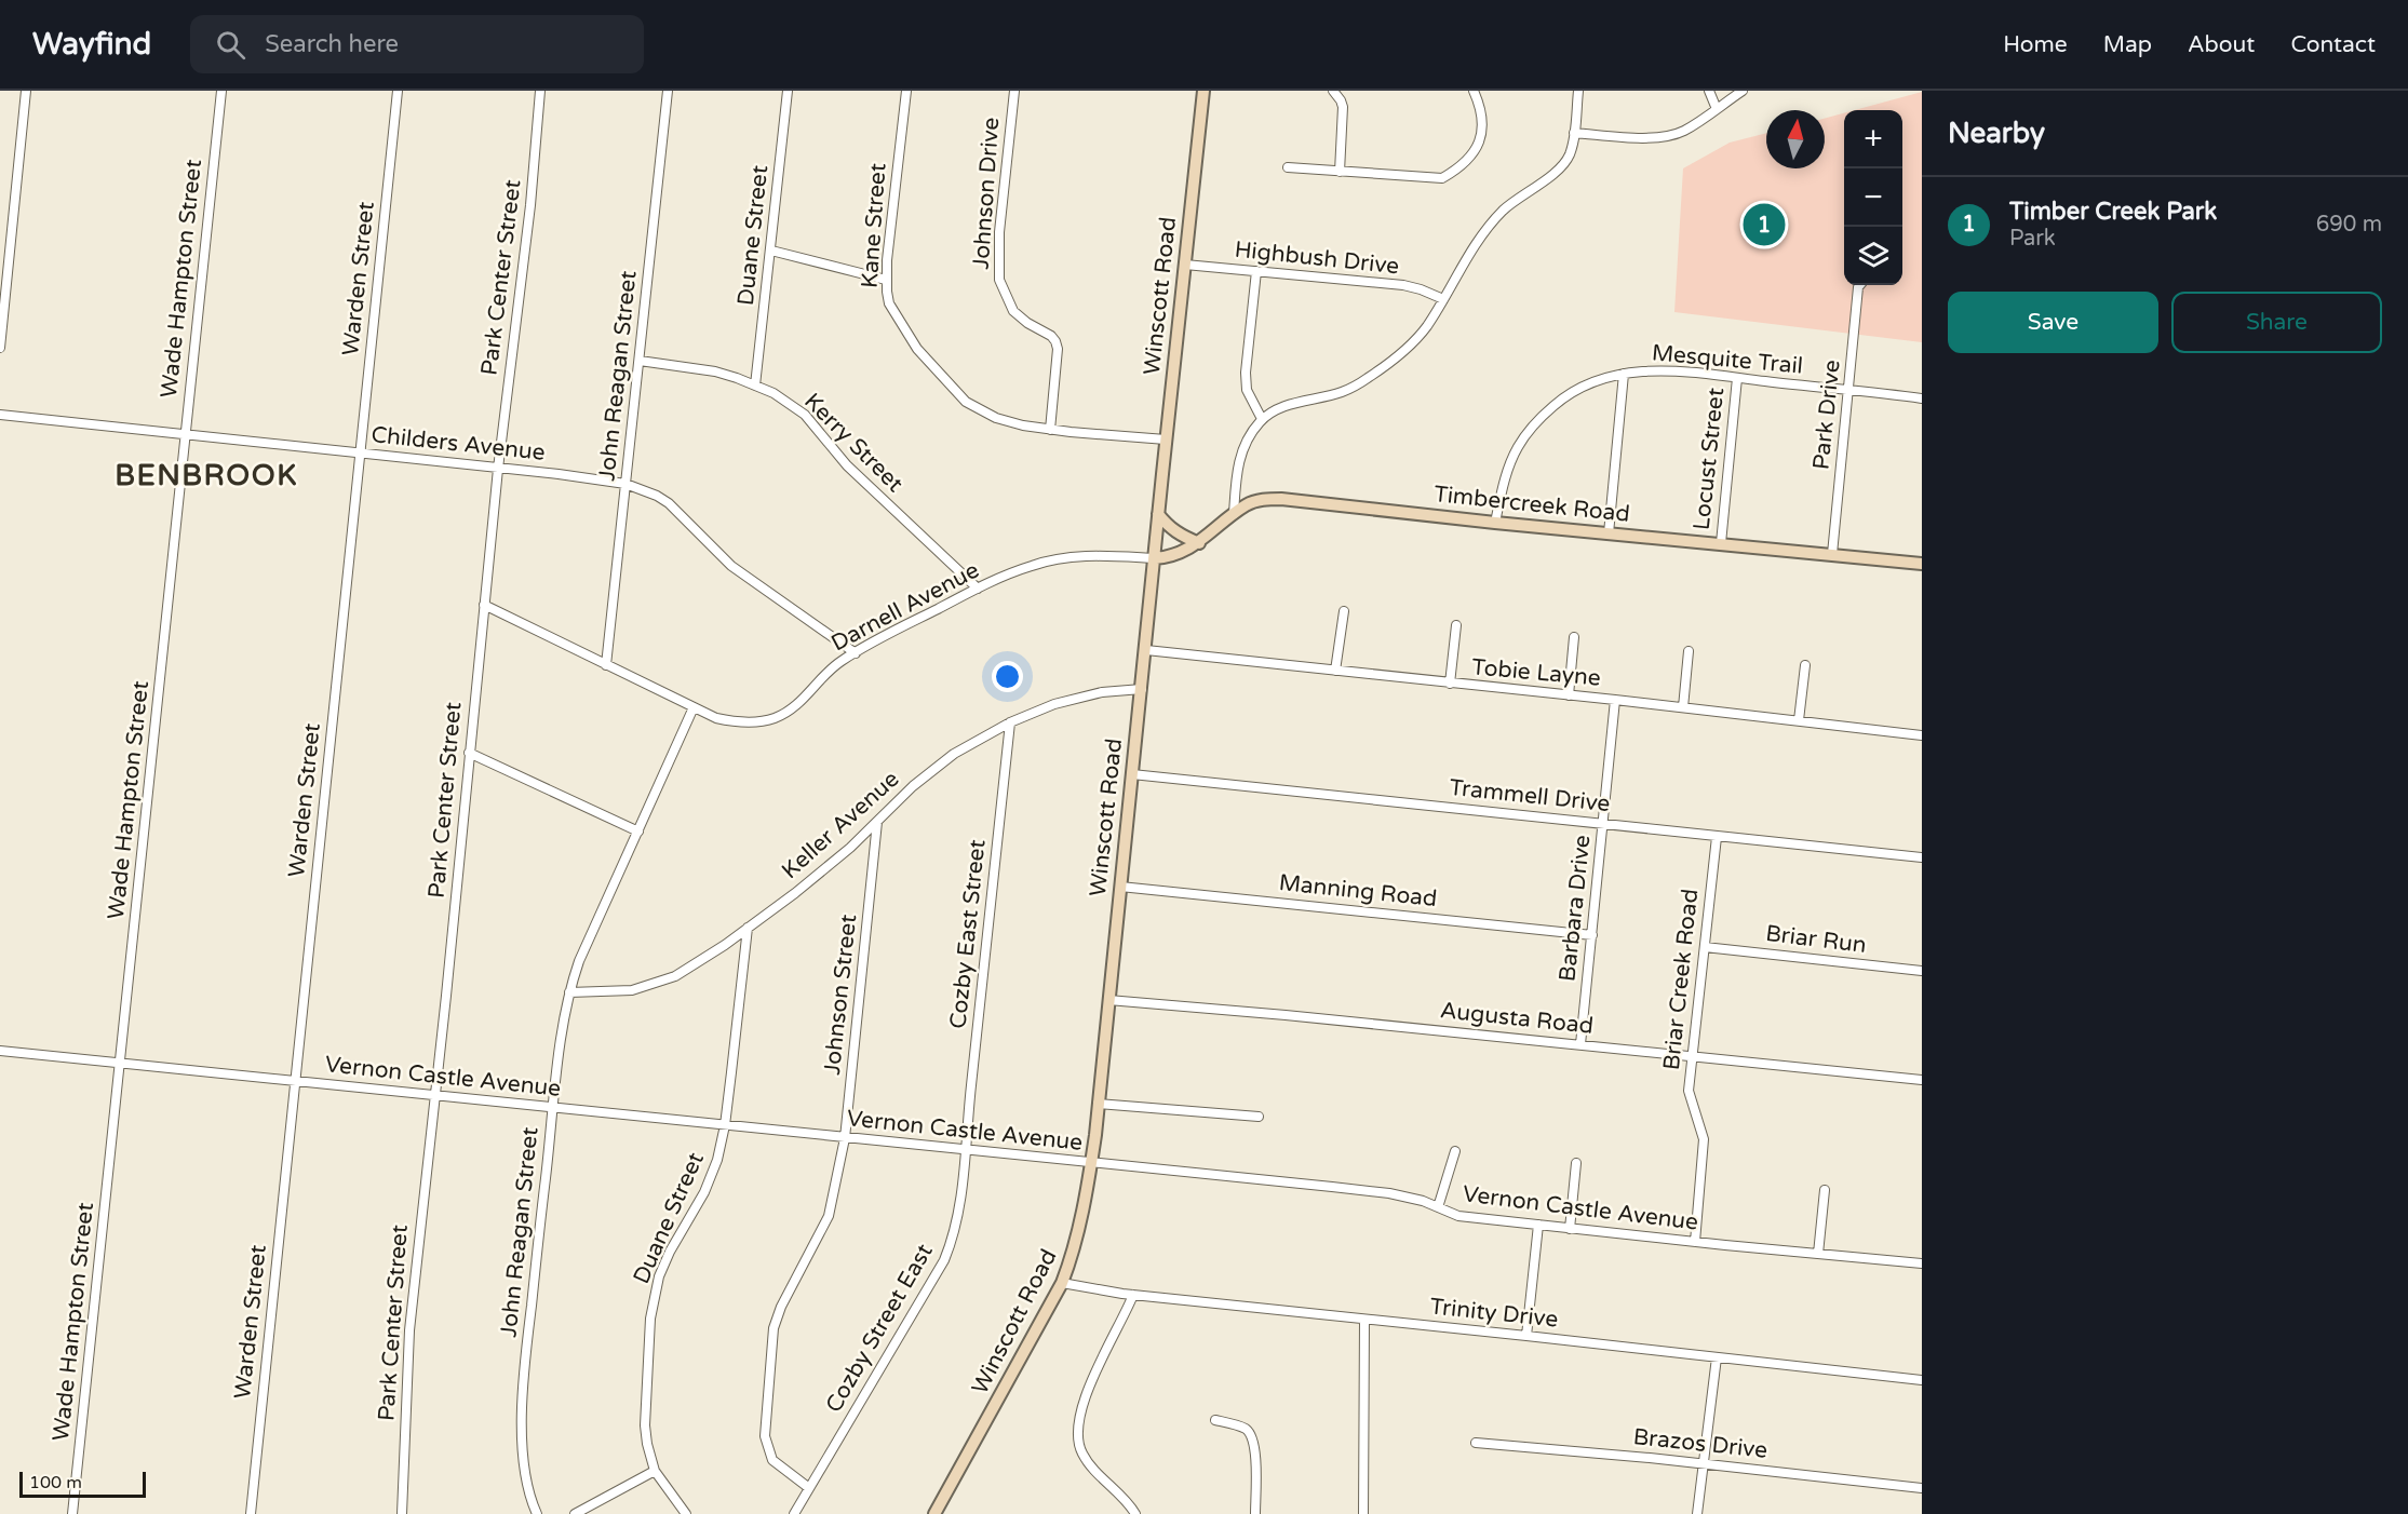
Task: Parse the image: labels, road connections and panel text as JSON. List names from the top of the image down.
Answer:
{
  "streets": {
    "main road": ["Winscott Road", "Timbercreek Road"],
    "street": [
      "Johnson Drive",
      "Kane Street",
      "Duane Street",
      "Highbush Drive",
      "Park Center Street",
      "Wade Hampton Street",
      "Warden Street",
      "Mesquite Trail",
      "John Reagan Street",
      "Park Drive",
      "Kerry Street",
      "Childers Avenue",
      "Locust Street",
      "Darnell Avenue",
      "Tobie Layne",
      "Trammell Drive",
      "Keller Avenue",
      "Manning Road",
      "Barbara Drive",
      "Cozby East Street",
      "Briar Run",
      "Briar Creek Road",
      "Johnson Street",
      "Augusta Road",
      "Vernon Castle Avenue",
      "Trinity Drive",
      "Cozby Street East",
      "Brazos Drive"
    ]
  },
  "crossings": [
    ["Johnson Drive", "Kane Street"],
    ["Kane Street", "Winscott Road"],
    ["Duane Street", "Kerry Street"],
    ["Duane Street", "Keller Avenue"],
    ["Duane Street", "Vernon Castle Avenue"],
    ["Highbush Drive", "Winscott Road"],
    ["Park Center Street", "Childers Avenue"],
    ["Park Center Street", "Darnell Avenue"],
    ["Park Center Street", "Vernon Castle Avenue"],
    ["Wade Hampton Street", "Childers Avenue"],
    ["Wade Hampton Street", "Vernon Castle Avenue"],
    ["Warden Street", "Childers Avenue"],
    ["Warden Street", "Vernon Castle Avenue"],
    ["Winscott Road", "Timbercreek Road"],
    ["Winscott Road", "Darnell Avenue"],
    ["Winscott Road", "Tobie Layne"],
    ["Winscott Road", "Trammell Drive"],
    ["Winscott Road", "Keller Avenue"],
    ["Winscott Road", "Manning Road"],
    ["Winscott Road", "Augusta Road"],
    ["Winscott Road", "Vernon Castle Avenue"],
    ["Winscott Road", "Trinity Drive"],
    ["Mesquite Trail", "Park Drive"],
    ["Mesquite Trail", "Locust Street"],
    ["Mesquite Trail", "Timbercreek Road"],
    ["John Reagan Street", "Kerry Street"],
    ["John Reagan Street", "Childers Avenue"],
    ["John Reagan Street", "Darnell Avenue"],
    ["John Reagan Street", "Keller Avenue"],
    ["John Reagan Street", "Vernon Castle Avenue"],
    ["Park Drive", "Timbercreek Road"],
    ["Kerry Street", "Darnell Avenue"],
    ["Childers Avenue", "Darnell Avenue"],
    ["Locust Street", "Timbercreek Road"],
    ["Timbercreek Road", "Darnell Avenue"],
    ["Tobie Layne", "Barbara Drive"],
    ["Trammell Drive", "Barbara Drive"],
    ["Trammell Drive", "Briar Creek Road"],
    ["Keller Avenue", "Cozby East Street"],
    ["Keller Avenue", "Johnson Street"],
    ["Manning Road", "Barbara Drive"],
    ["Barbara Drive", "Augusta Road"],
    ["Cozby East Street", "Vernon Castle Avenue"],
    ["Cozby East Street", "Cozby Street East"],
    ["Briar Run", "Briar Creek Road"],
    ["Briar Creek Road", "Augusta Road"],
    ["Briar Creek Road", "Vernon Castle Avenue"],
    ["Johnson Street", "Vernon Castle Avenue"],
    ["Johnson Street", "Cozby Street East"],
    ["Vernon Castle Avenue", "Cozby Street East"]
  ],
  "districts": ["BENBROOK"],
  "scale_bar": "100 m",
  "north": "top",
  "page": {
    "header": "Wayfind",
    "search": "Search here",
    "nav": [
      "Home",
      "Map",
      "About",
      "Contact"
    ],
    "heading": "Nearby",
    "map_buttons": ["+", "−"],
    "list": [
      {
        "mark": "1",
        "name": "Timber Creek Park",
        "note": "Park",
        "value": "690 m"
      }
    ],
    "pins": "1",
    "buttons": ["Save", "Share"],
    "scale": "100 m"
  }
}
